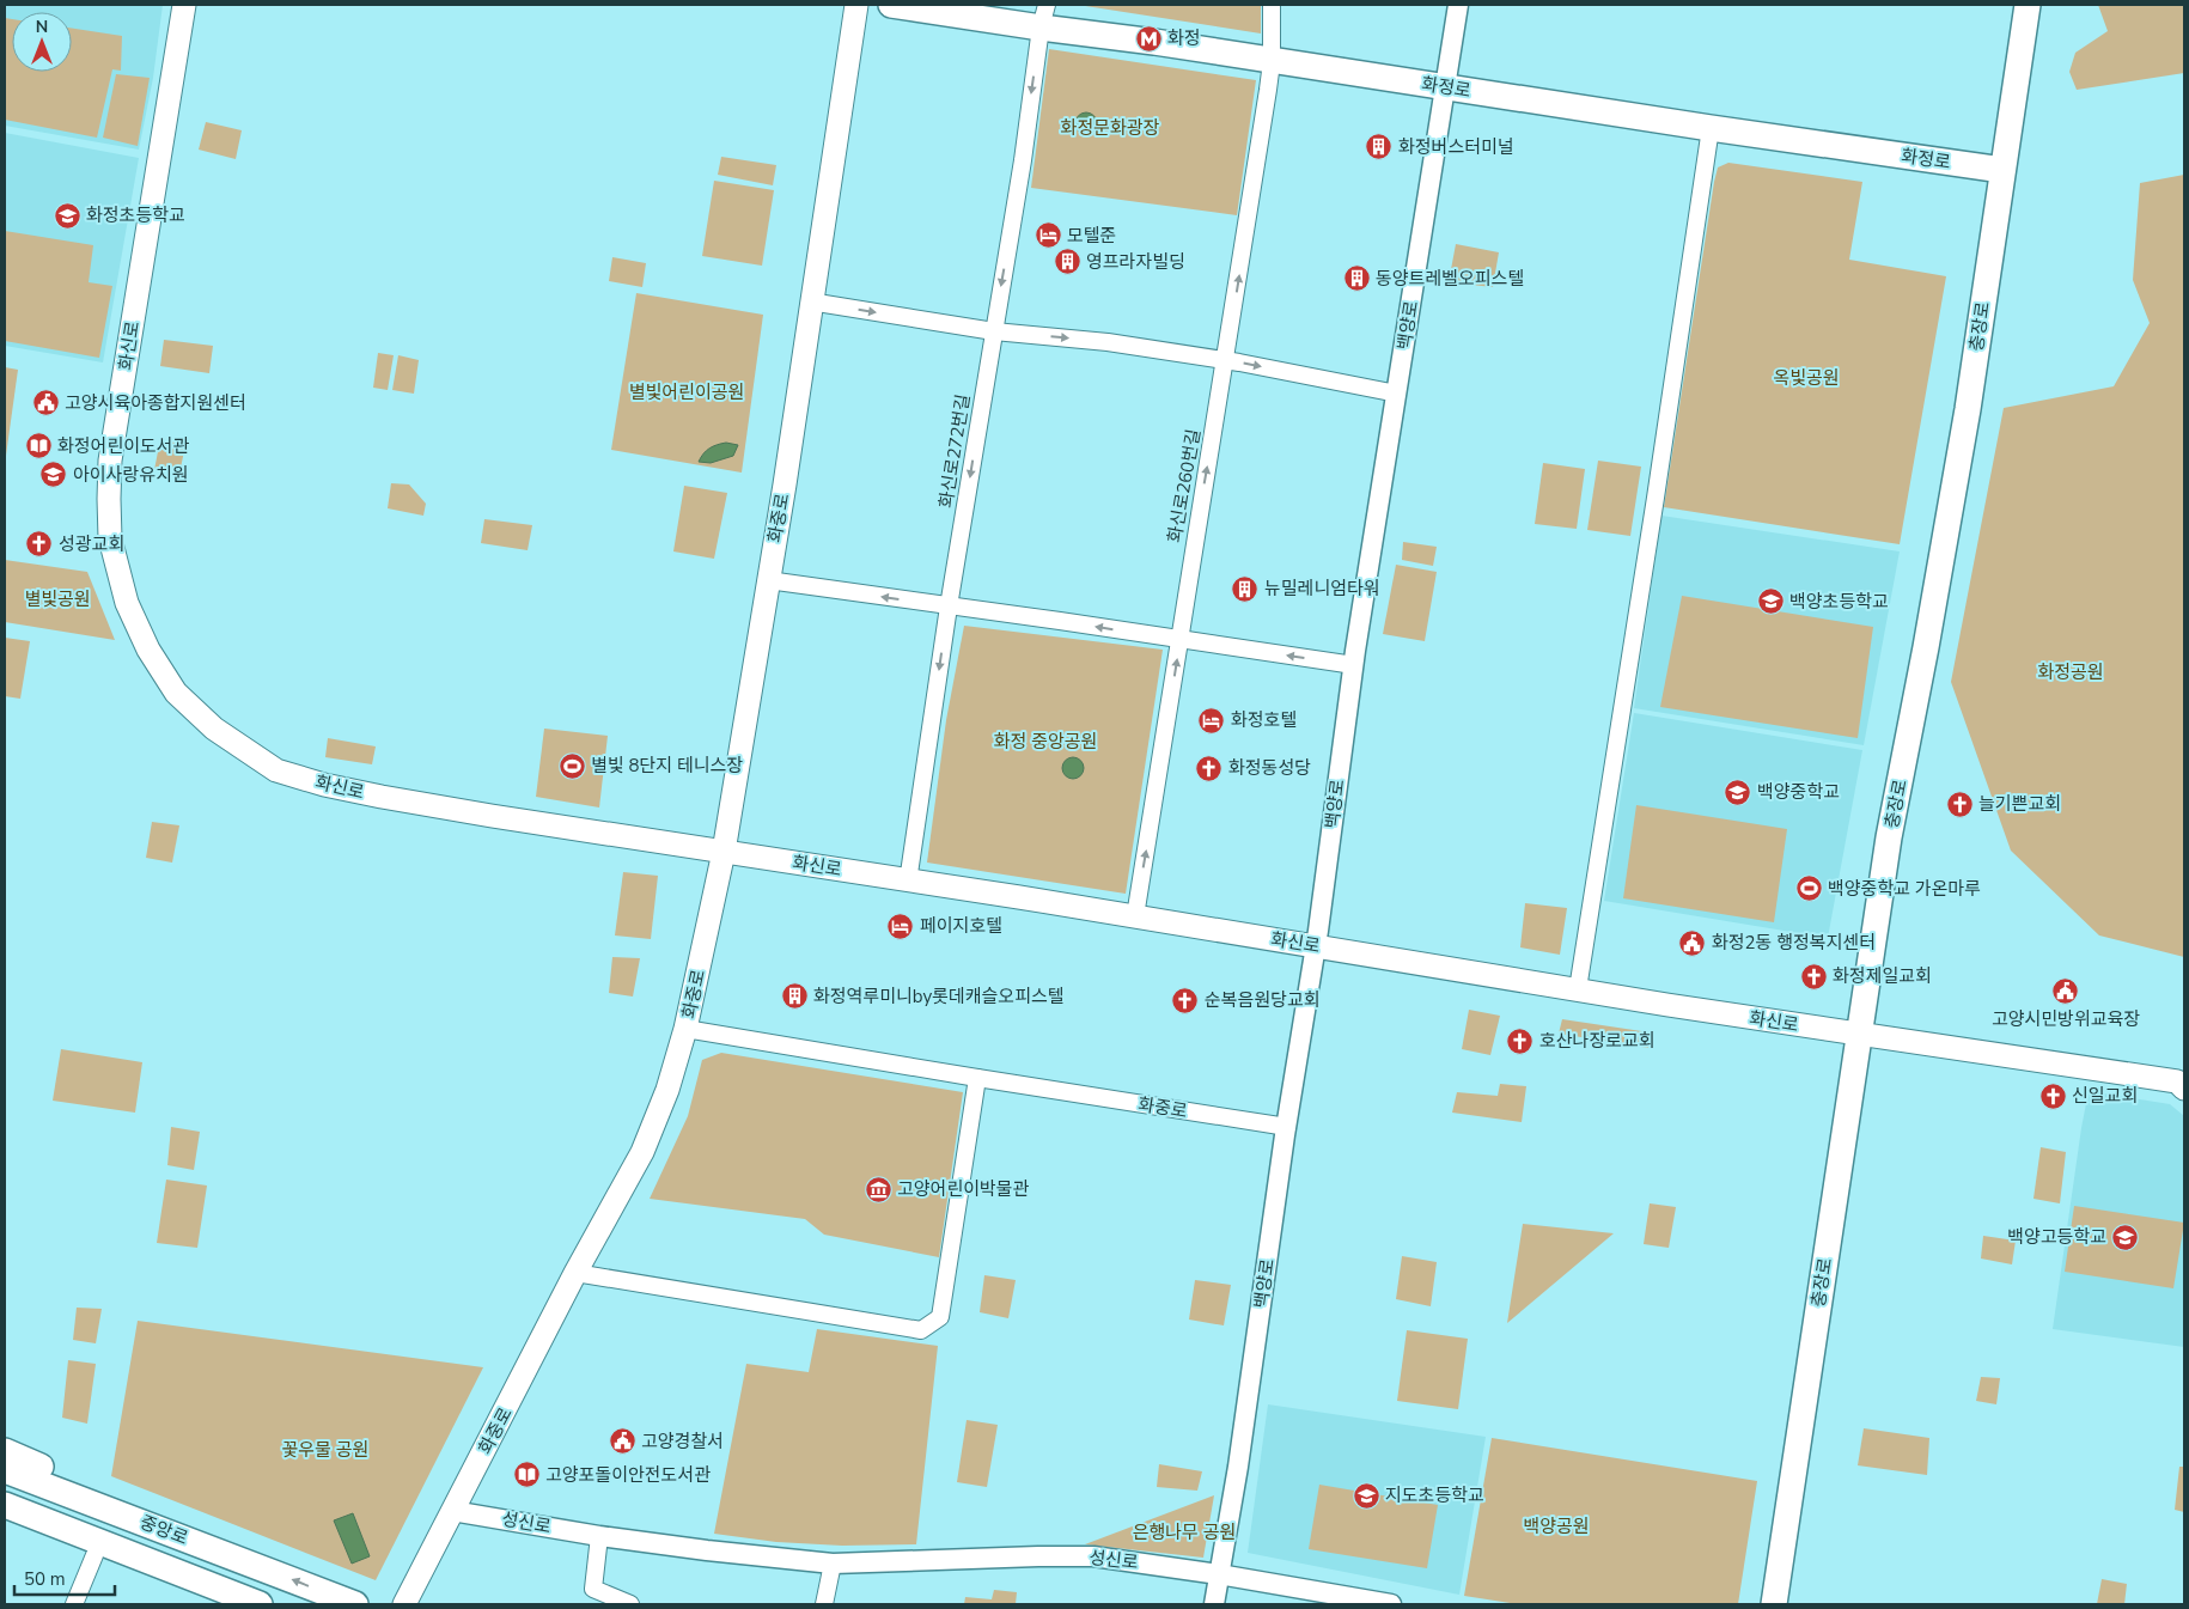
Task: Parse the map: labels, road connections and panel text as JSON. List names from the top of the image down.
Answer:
{
  "streets": {
    "main road": [
      "화정로",
      "충장로",
      "화신로",
      "화중로",
      "중앙로"
    ],
    "street": [
      "백양로",
      "화신로272번길",
      "화신로260번길",
      "성신로"
    ]
  },
  "crossings": [
    ["화정로", "백양로"],
    ["화정로", "충장로"],
    ["화정로", "화신로272번길"],
    ["화정로", "화신로260번길"],
    ["백양로", "화신로"],
    ["백양로", "화중로"],
    ["백양로", "성신로"],
    ["충장로", "화신로"],
    ["화신로", "화신로272번길"],
    ["화신로", "화신로260번길"],
    ["화신로", "화중로"],
    ["화중로", "성신로"]
  ],
  "one_way": ["화신로272번길", "화신로260번길"],
  "parks": [
    "화정문화광장",
    "옥빛공원",
    "별빛어린이공원",
    "별빛공원",
    "화정공원",
    "화정 중앙공원",
    "꽃우물 공원",
    "백양공원",
    "은행나무 공원"
  ],
  "places": {
    "metro station": ["화정"],
    "building": [
      "화정버스터미널",
      "영프라자빌딩",
      "동양트레벨오피스텔",
      "뉴밀레니엄타워",
      "화정역루미니by롯데캐슬오피스텔"
    ],
    "school or university": [
      "화정초등학교",
      "아이사랑유치원",
      "백양초등학교",
      "백양중학교",
      "백양고등학교",
      "지도초등학교"
    ],
    "hotel": ["모텔준", "화정호텔", "페이지호텔"],
    "public building": [
      "고양시육아종합지원센터",
      "화정2동 행정복지센터",
      "고양시민방위교육장",
      "고양경찰서"
    ],
    "library": ["화정어린이도서관", "고양포돌이안전도서관"],
    "church": [
      "성광교회",
      "화정동성당",
      "늘기쁜교회",
      "화정제일교회",
      "순복음원당교회",
      "호산나장로교회",
      "신일교회"
    ],
    "sports": ["별빛 8단지 테니스장", "백양중학교 가온마루"],
    "museum": ["고양어린이박물관"]
  },
  "scale_bar": "50 m",
  "north": "top"
}
